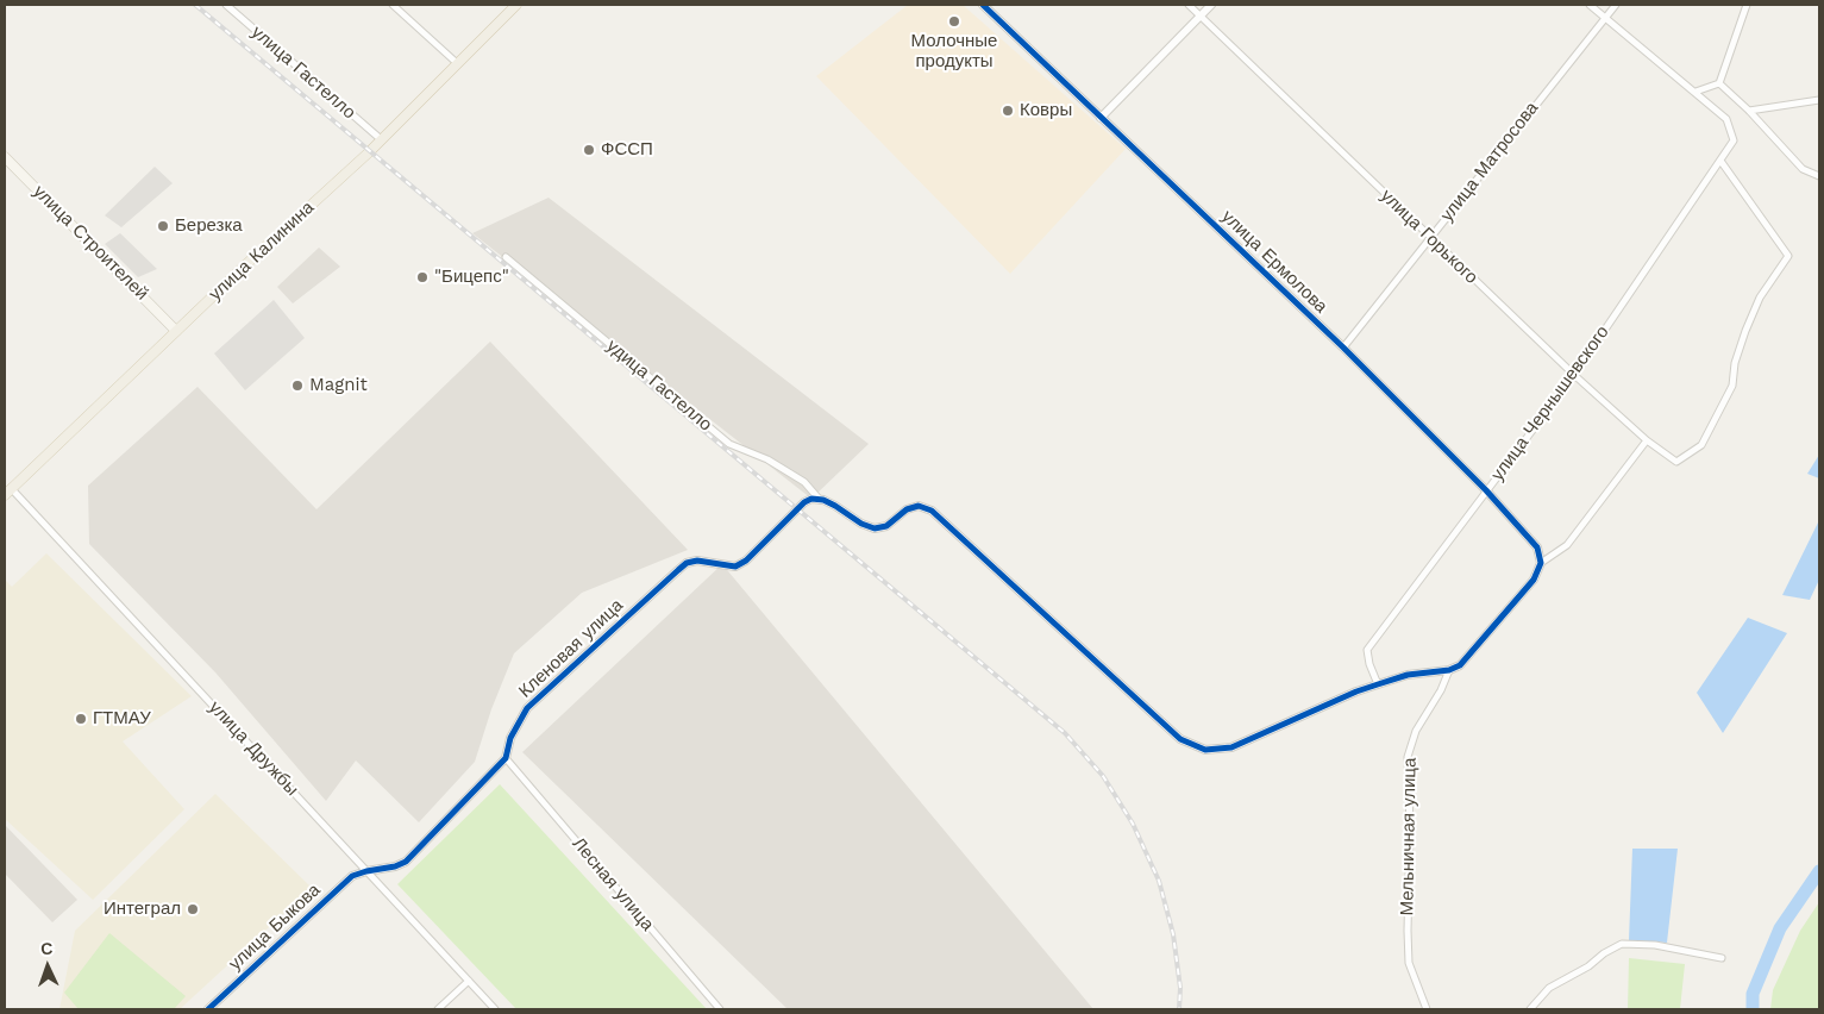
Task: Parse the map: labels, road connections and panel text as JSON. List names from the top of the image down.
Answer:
{
  "streets": {
    "main road": ["улица Строителей", "улица Калинина"],
    "street": [
      "улица Гастелло",
      "улица Матросова",
      "улица Горького",
      "улица Ермолова",
      "удица Гастелло",
      "улица Чернышевского",
      "Кленовая улица",
      "улица Дружбы",
      "Мельничная улица",
      "Лесная улица",
      "улица Быкова"
    ]
  },
  "crossings": [
    ["улица Гастелло", "улица Калинина"],
    ["улица Матросова", "улица Горького"],
    ["улица Матросова", "улица Ермолова"],
    ["улица Горького", "улица Чернышевского"],
    ["улица Строителей", "улица Калинина"],
    ["улица Калинина", "улица Дружбы"],
    ["улица Ермолова", "улица Чернышевского"],
    ["удица Гастелло", "Кленовая улица"],
    ["Кленовая улица", "улица Дружбы"],
    ["Кленовая улица", "Лесная улица"],
    ["Кленовая улица", "улица Быкова"],
    ["улица Дружбы", "улица Быкова"]
  ],
  "places": [
    "Молочные продукты",
    "Ковры",
    "ФССП",
    "Березка",
    "\"Бицепс\"",
    "Magnit",
    "ГТМАУ",
    "Интеграл"
  ],
  "north": "top"
}
